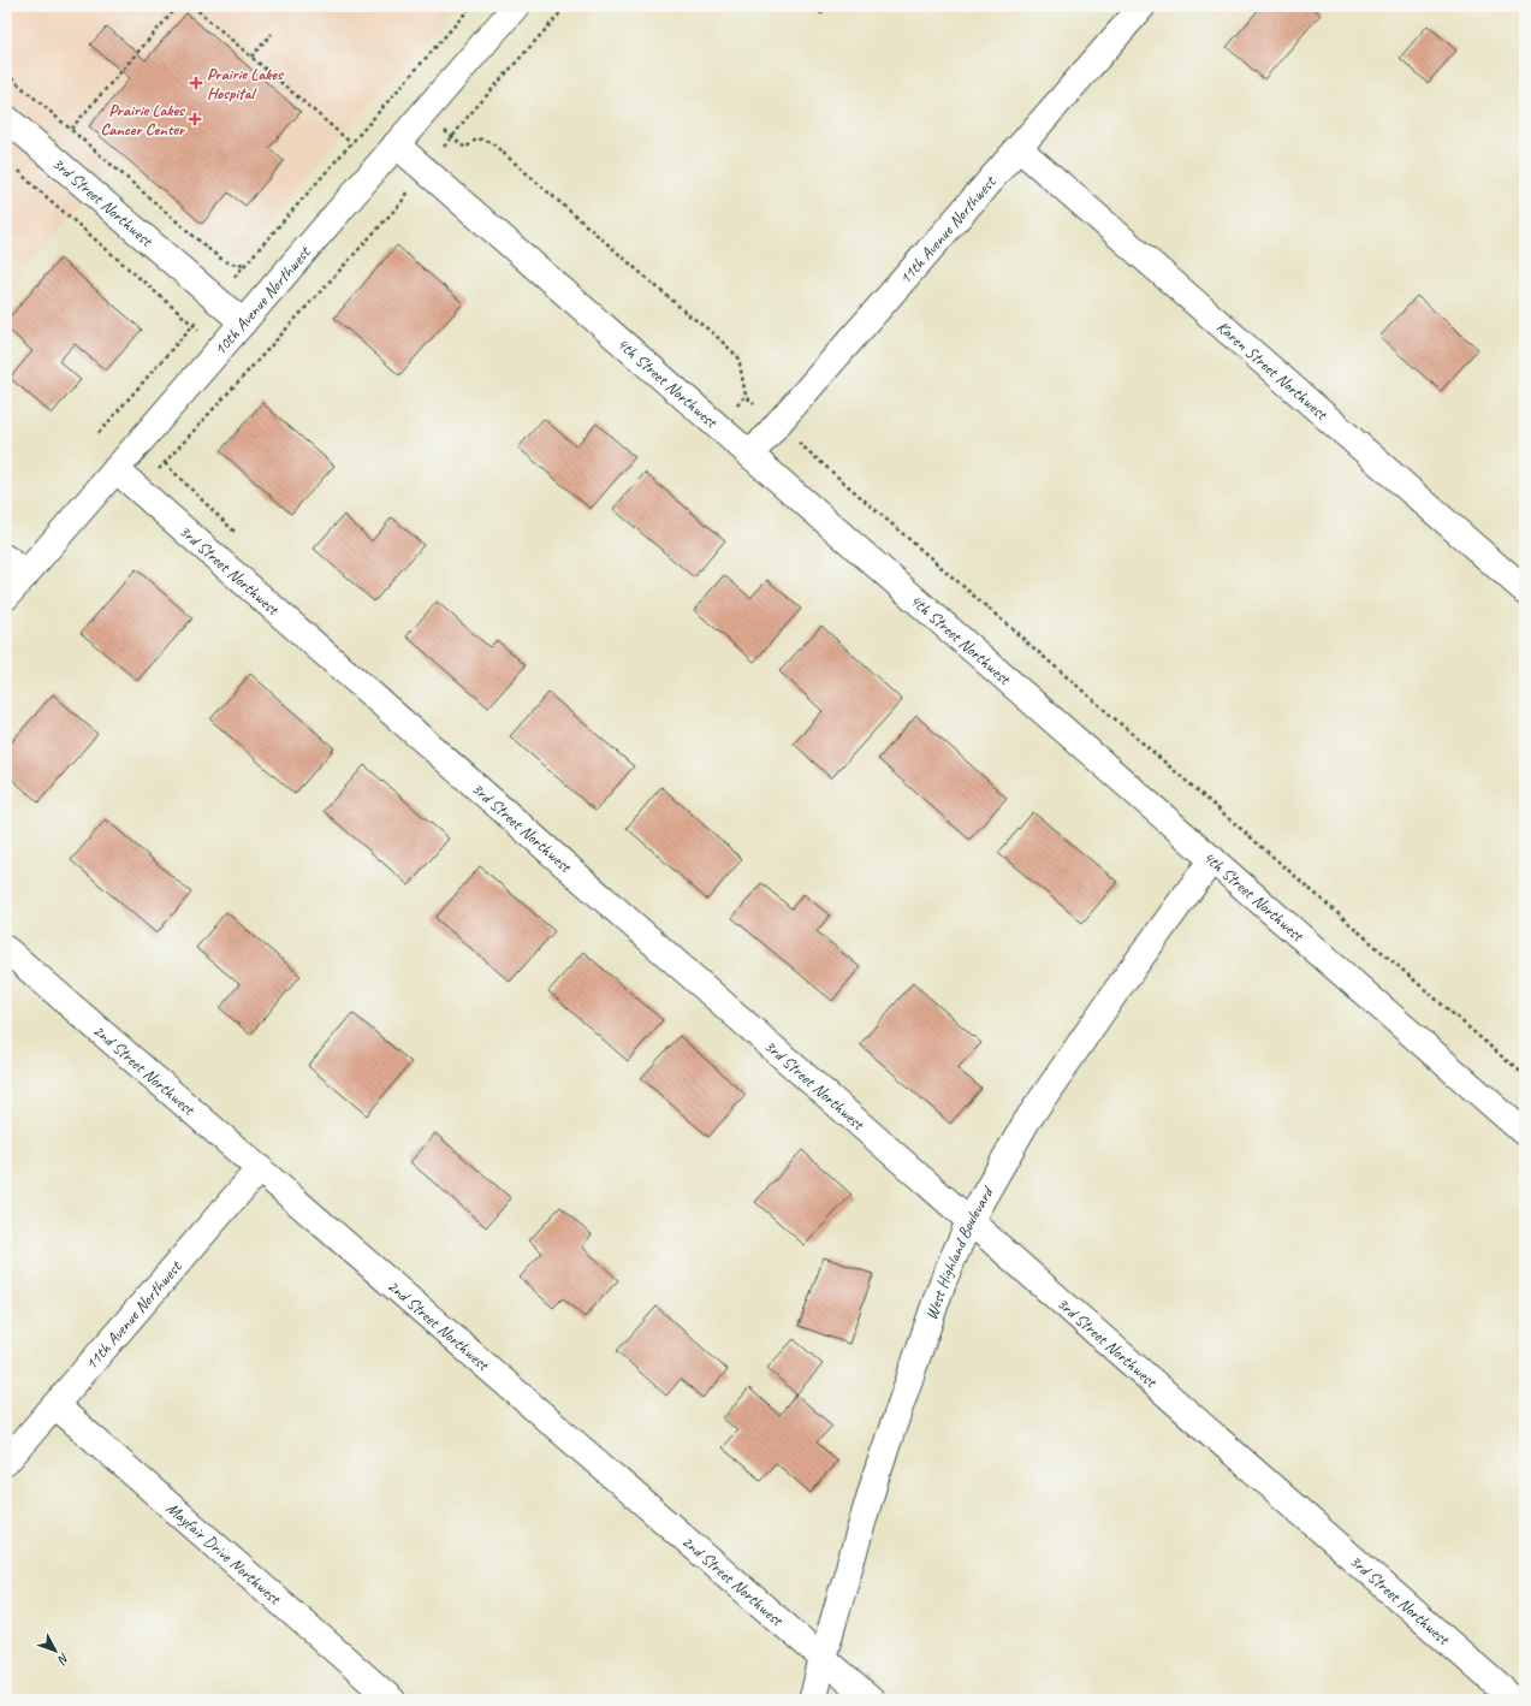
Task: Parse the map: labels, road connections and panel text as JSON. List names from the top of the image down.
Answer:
{
  "streets": {
    "street": [
      "3rd Street Northwest",
      "11th Avenue Northwest",
      "10th Avenue Northwest",
      "Karen Street Northwest",
      "4th Street Northwest",
      "2nd Street Northwest",
      "West Highland Boulevard",
      "Mayfair Drive Northwest"
    ]
  },
  "crossings": [
    ["3rd Street Northwest", "10th Avenue Northwest"],
    ["3rd Street Northwest", "West Highland Boulevard"],
    ["11th Avenue Northwest", "Karen Street Northwest"],
    ["11th Avenue Northwest", "4th Street Northwest"],
    ["11th Avenue Northwest", "2nd Street Northwest"],
    ["11th Avenue Northwest", "Mayfair Drive Northwest"],
    ["10th Avenue Northwest", "4th Street Northwest"],
    ["4th Street Northwest", "West Highland Boulevard"],
    ["2nd Street Northwest", "West Highland Boulevard"]
  ],
  "places": {
    "health": ["Prairie Lakes Hospital", "Prairie Lakes Cancer Center"]
  },
  "north": "bottom right"
}
